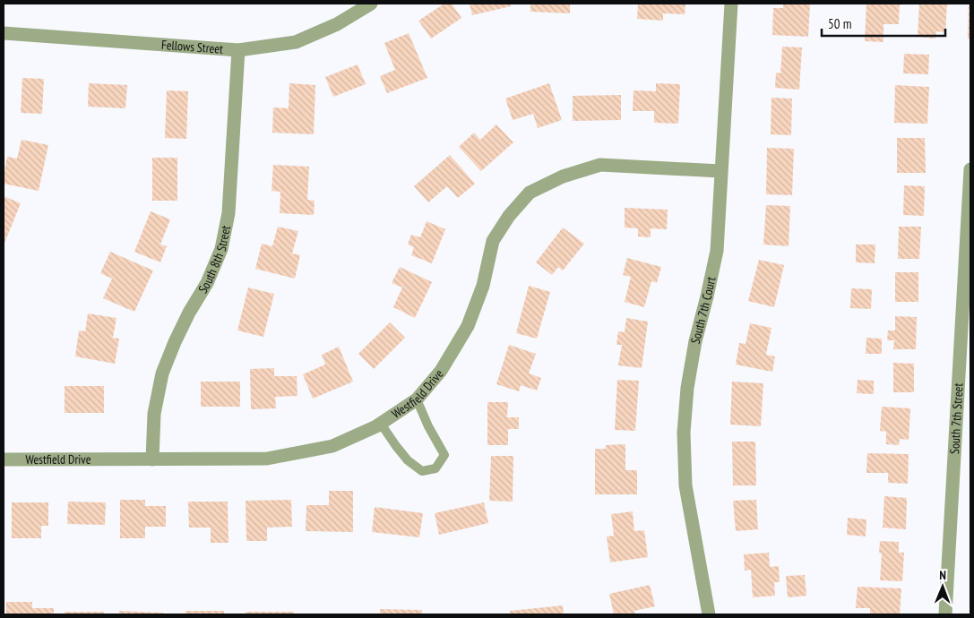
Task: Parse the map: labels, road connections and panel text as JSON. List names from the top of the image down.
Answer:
{
  "streets": {
    "street": [
      "Fellows Street",
      "South 8th Street",
      "South 7th Court",
      "Westfield Drive",
      "South 7th Street"
    ]
  },
  "crossings": [
    ["Fellows Street", "South 8th Street"],
    ["South 8th Street", "Westfield Drive"],
    ["South 7th Court", "Westfield Drive"]
  ],
  "scale_bar": "50 m",
  "north": "top"
}
